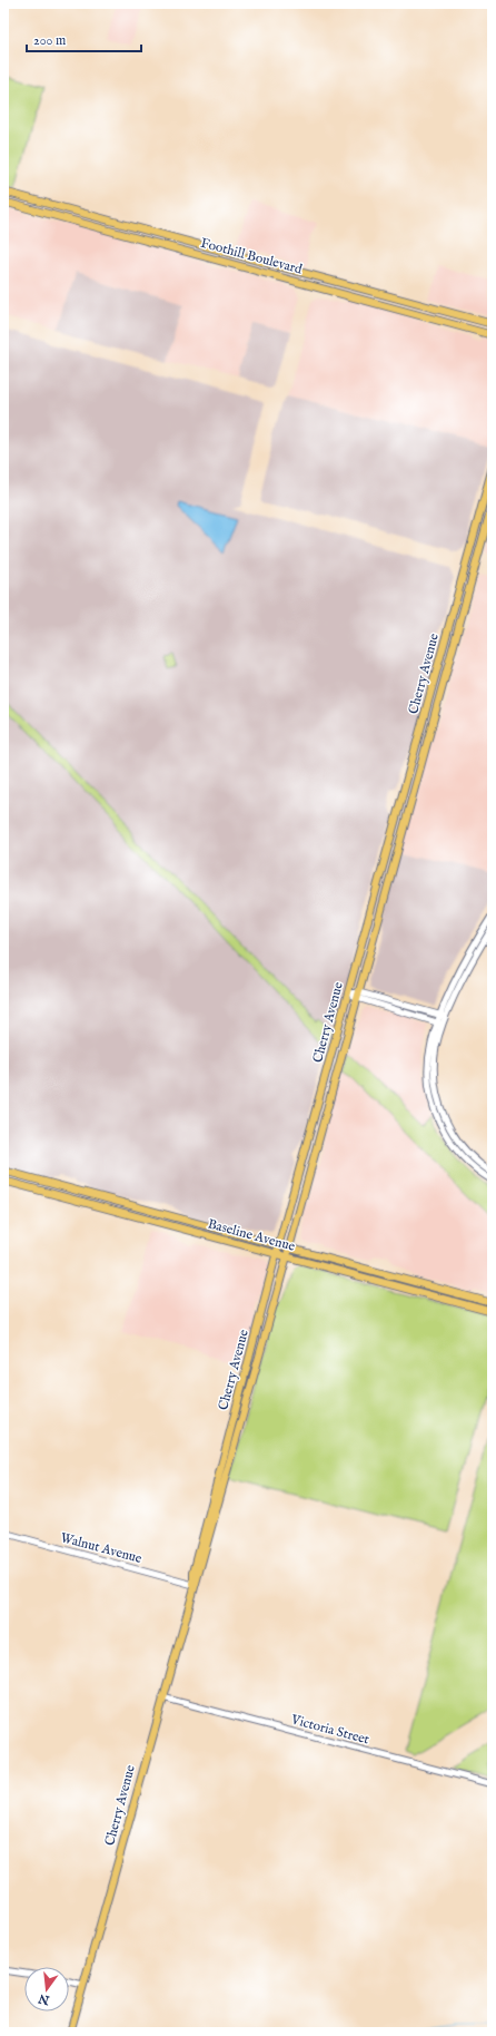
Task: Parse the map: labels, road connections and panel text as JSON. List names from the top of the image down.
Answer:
{
  "streets": {
    "main road": ["Foothill Boulevard", "Cherry Avenue", "Baseline Avenue"],
    "street": ["Walnut Avenue", "Victoria Street"]
  },
  "crossings": [
    ["Cherry Avenue", "Baseline Avenue"],
    ["Cherry Avenue", "Walnut Avenue"],
    ["Cherry Avenue", "Victoria Street"]
  ],
  "scale_bar": "200 m",
  "north": "bottom"
}
